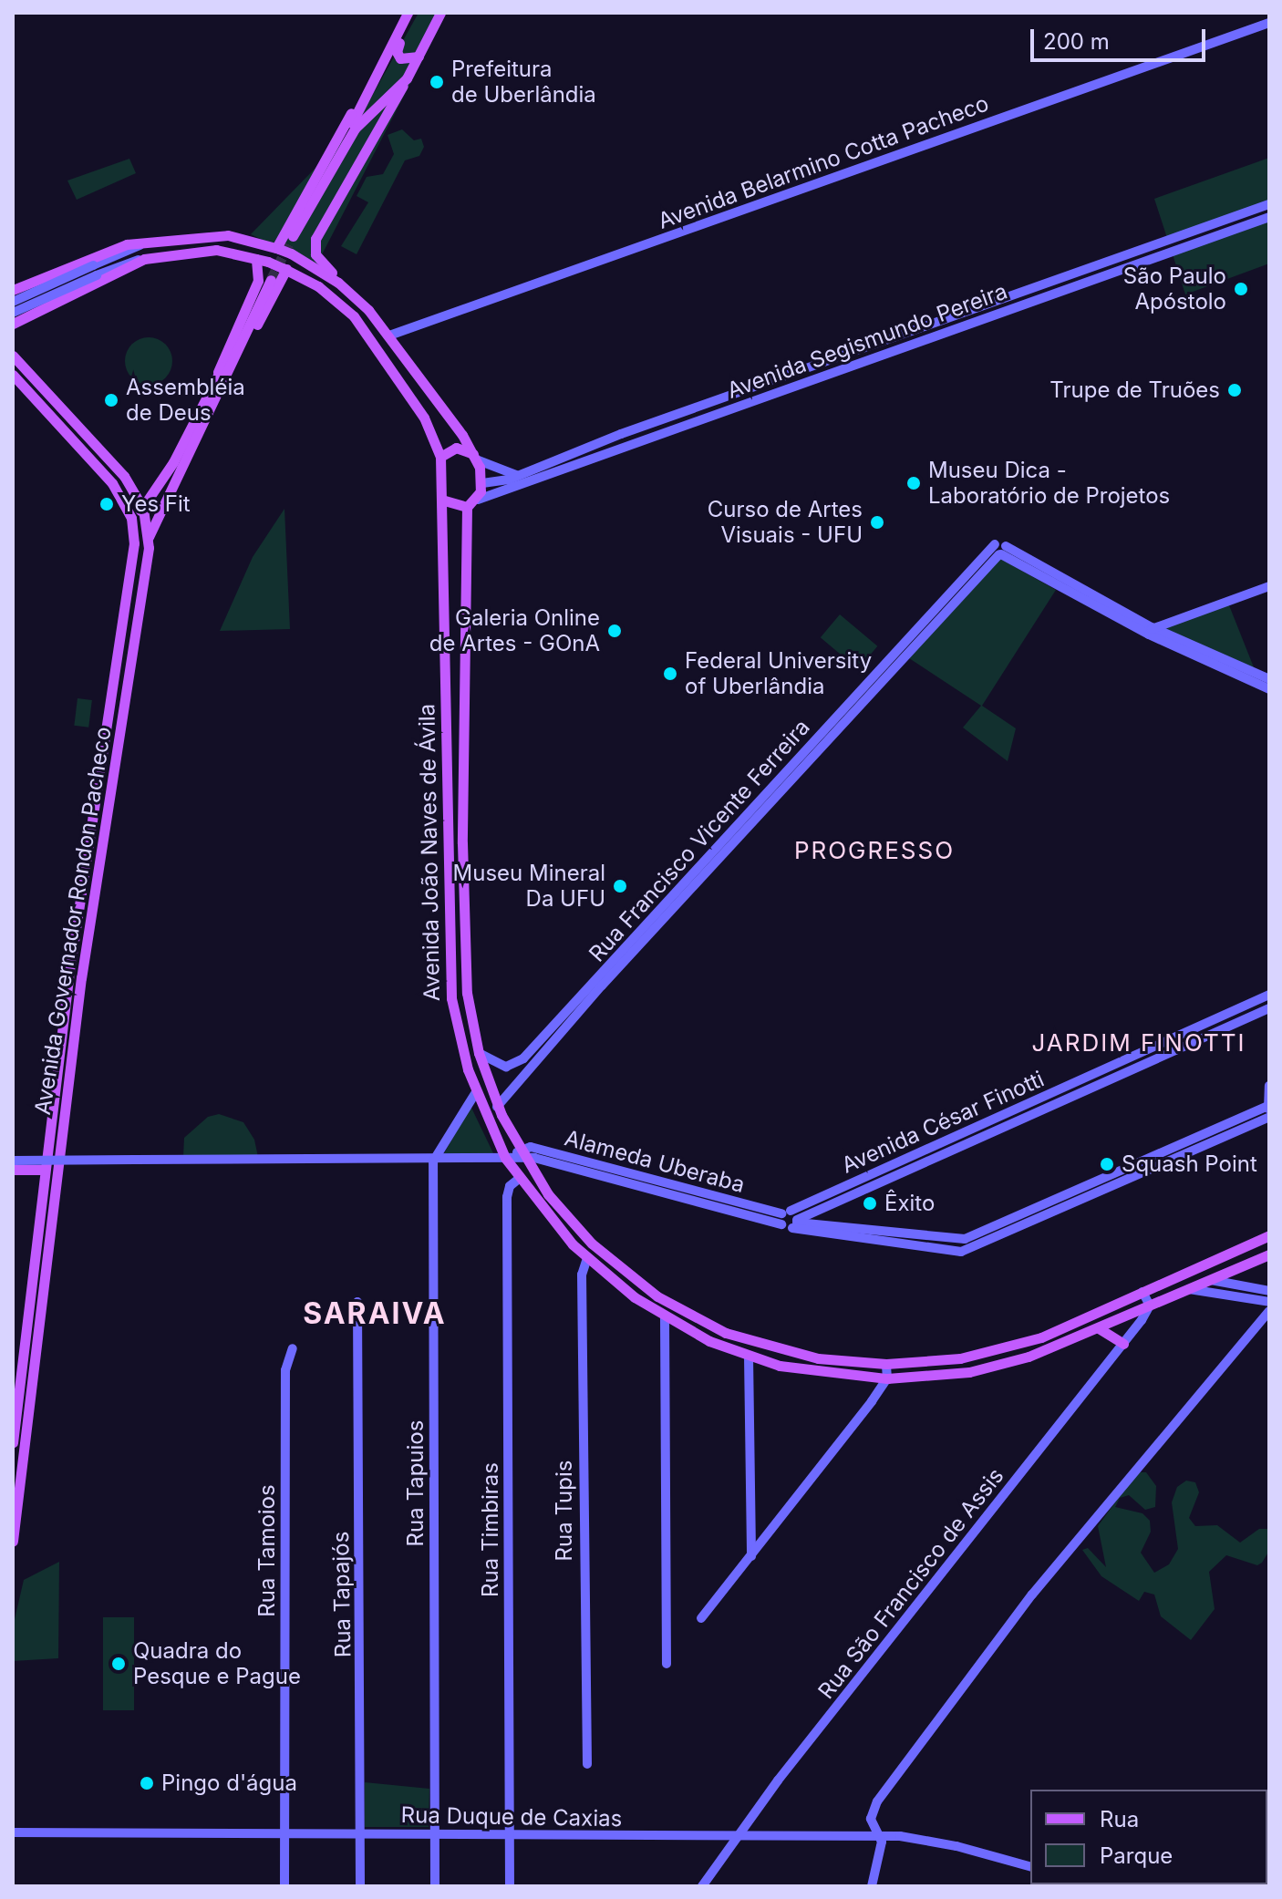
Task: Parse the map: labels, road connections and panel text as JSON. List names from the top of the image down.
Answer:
{
  "streets": {
    "main road": ["Avenida João Naves de Ávila", "Avenida Governador Rondon Pacheco"],
    "street": [
      "Avenida Belarmino Cotta Pacheco",
      "Avenida Segismundo Pereira",
      "Rua Francisco Vicente Ferreira",
      "Avenida César Finotti",
      "Alameda Uberaba",
      "Rua Tapuios",
      "Rua Tupis",
      "Rua Timbiras",
      "Rua Tamoios",
      "Rua São Francisco de Assis",
      "Rua Tapajós",
      "Rua Duque de Caxias"
    ]
  },
  "crossings": [
    ["Avenida Segismundo Pereira", "Avenida João Naves de Ávila"],
    ["Rua Francisco Vicente Ferreira", "Avenida João Naves de Ávila"],
    ["Avenida João Naves de Ávila", "Alameda Uberaba"],
    ["Avenida João Naves de Ávila", "Rua Tupis"],
    ["Avenida João Naves de Ávila", "Rua Timbiras"],
    ["Avenida João Naves de Ávila", "Rua São Francisco de Assis"],
    ["Avenida César Finotti", "Alameda Uberaba"],
    ["Rua Tapuios", "Rua Duque de Caxias"],
    ["Rua Timbiras", "Rua Duque de Caxias"],
    ["Rua Tamoios", "Rua Duque de Caxias"],
    ["Rua São Francisco de Assis", "Rua Duque de Caxias"],
    ["Rua Tapajós", "Rua Duque de Caxias"]
  ],
  "districts": ["PROGRESSO", "JARDIM FINOTTI", "SARAIVA"],
  "places": [
    "Prefeitura de Uberlândia",
    "São Paulo Apóstolo",
    "Trupe de Truões",
    "Assembléia de Deus",
    "Museu Dica - Laboratório de Projetos",
    "Yes Fit",
    "Curso de Artes Visuais - UFU",
    "Galeria Online de Artes - GOnA",
    "Federal University of Uberlândia",
    "Museu Mineral Da UFU",
    "Squash Point",
    "Êxito",
    "Quadra do Pesque e Pague",
    "Pingo d'água"
  ],
  "legend": ["Rua", "Parque"],
  "scale_bar": "200 m"
}
